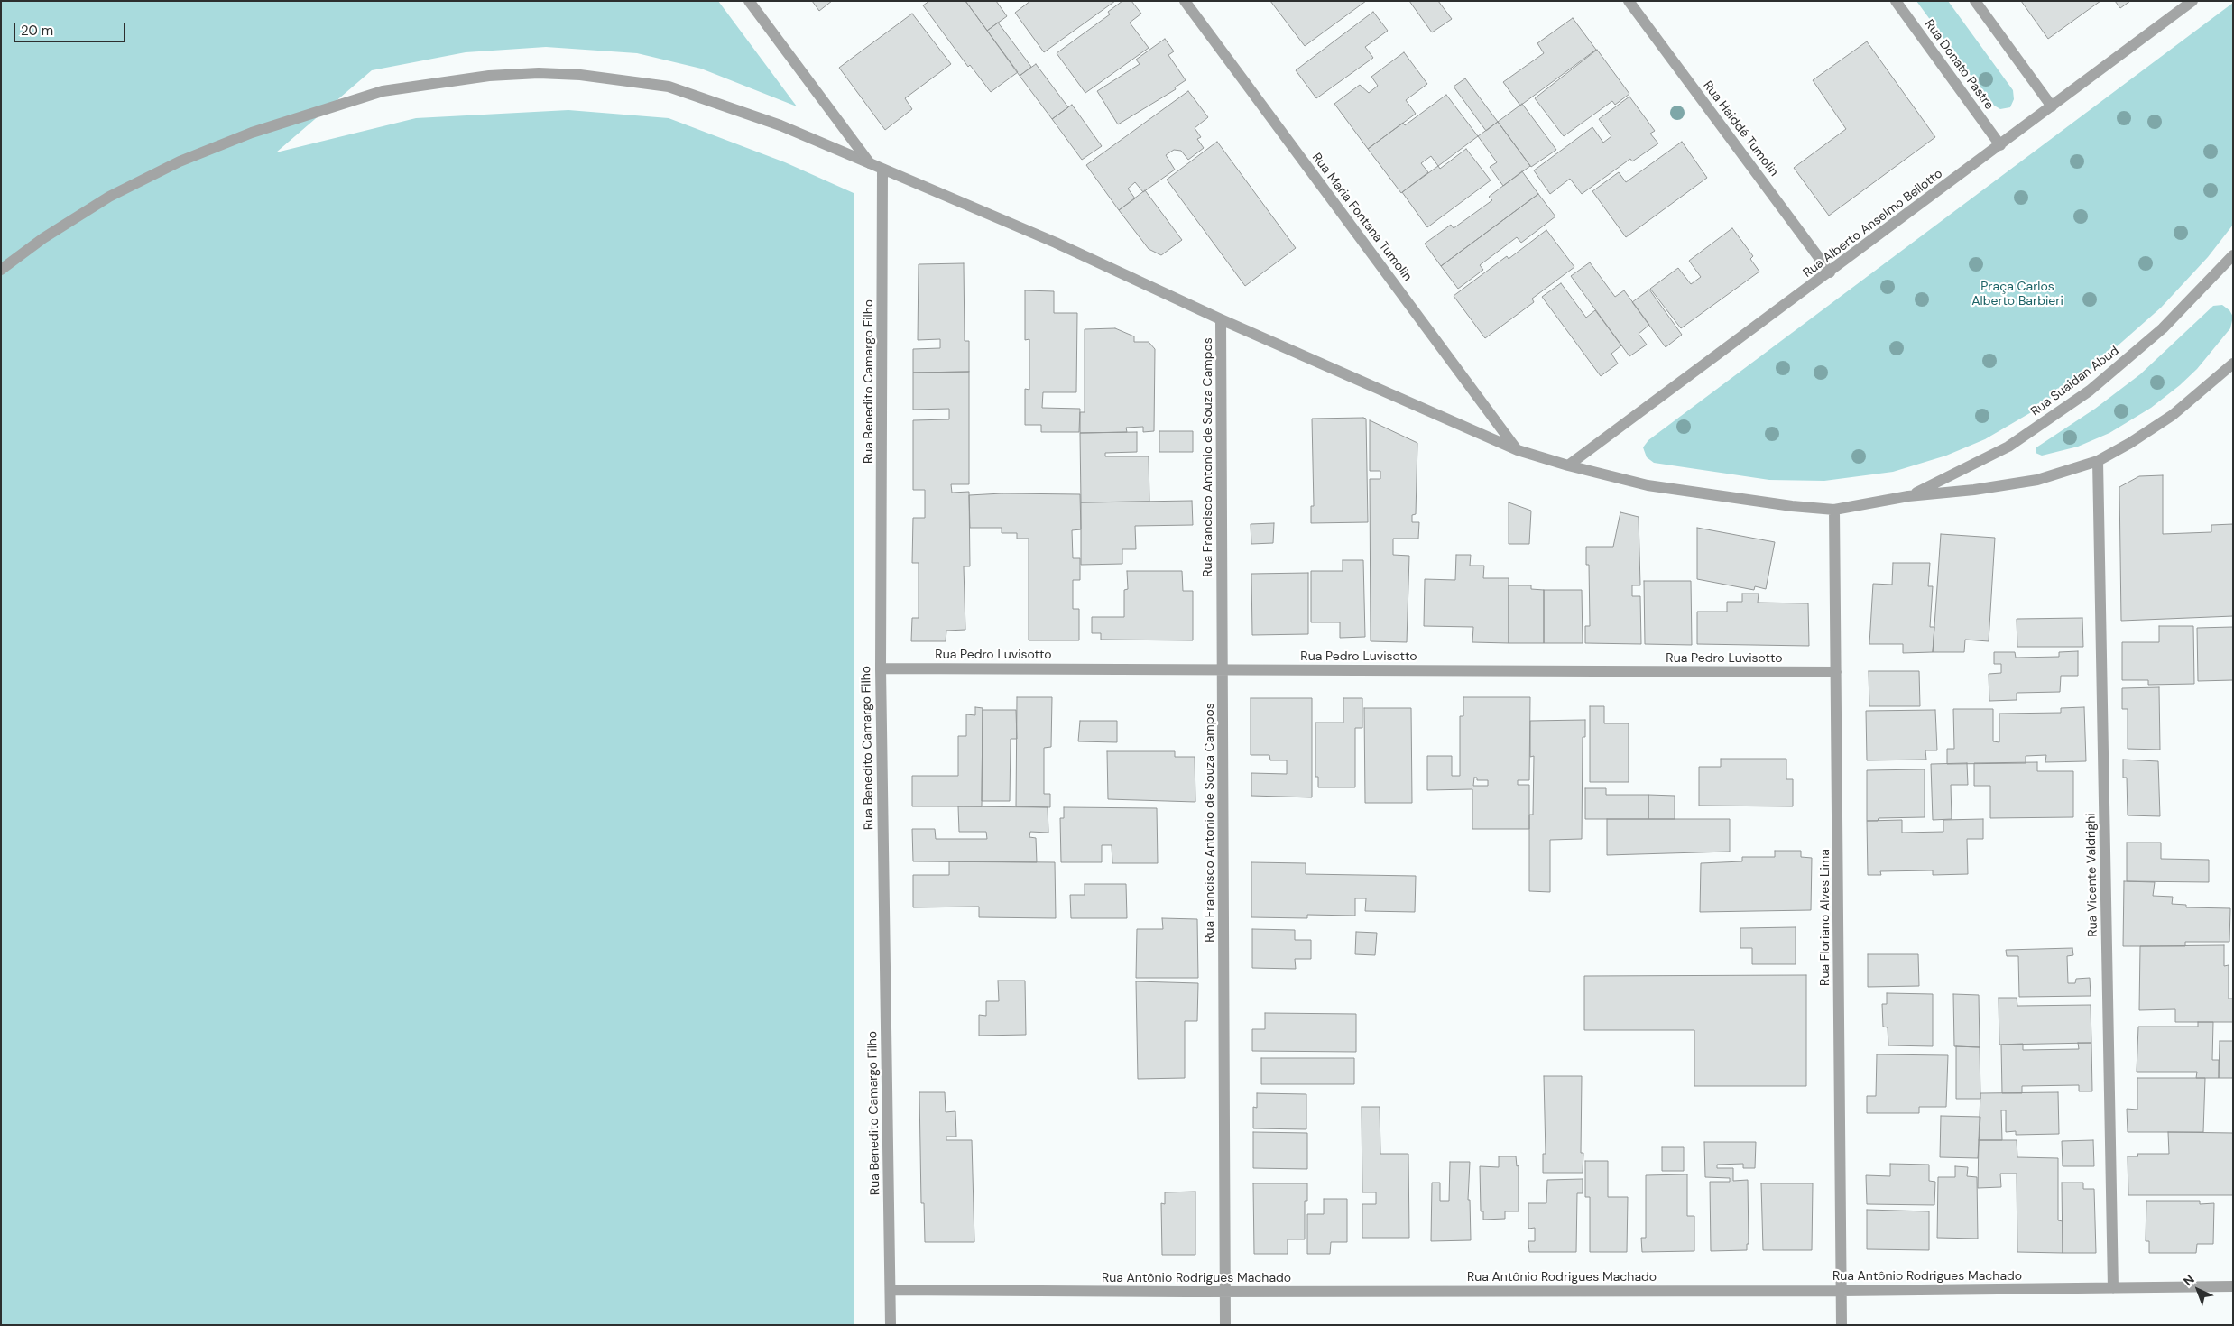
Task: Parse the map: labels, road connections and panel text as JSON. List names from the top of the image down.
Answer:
{
  "streets": {
    "street": [
      "Rua Donato Pastre",
      "Rua Haiddé Tumolin",
      "Rua Maria Fontana Tumolin",
      "Rua Alberto Anselmo Bellotto",
      "Rua Benedito Camargo Filho",
      "Rua Suaidan Abud",
      "Rua Francisco Antonio de Souza Campos",
      "Rua Pedro Luvisotto",
      "Rua Vicente Valdrighi",
      "Rua Floriano Alves Lima",
      "Rua Antônio Rodrigues Machado"
    ]
  },
  "crossings": [
    ["Rua Donato Pastre", "Rua Alberto Anselmo Bellotto"],
    ["Rua Haiddé Tumolin", "Rua Alberto Anselmo Bellotto"],
    ["Rua Benedito Camargo Filho", "Rua Pedro Luvisotto"],
    ["Rua Benedito Camargo Filho", "Rua Antônio Rodrigues Machado"],
    ["Rua Francisco Antonio de Souza Campos", "Rua Pedro Luvisotto"],
    ["Rua Francisco Antonio de Souza Campos", "Rua Antônio Rodrigues Machado"],
    ["Rua Pedro Luvisotto", "Rua Floriano Alves Lima"],
    ["Rua Vicente Valdrighi", "Rua Antônio Rodrigues Machado"],
    ["Rua Floriano Alves Lima", "Rua Antônio Rodrigues Machado"]
  ],
  "parks": ["Praça Carlos Alberto Barbieri"],
  "scale_bar": "20 m",
  "north": "top left"
}
